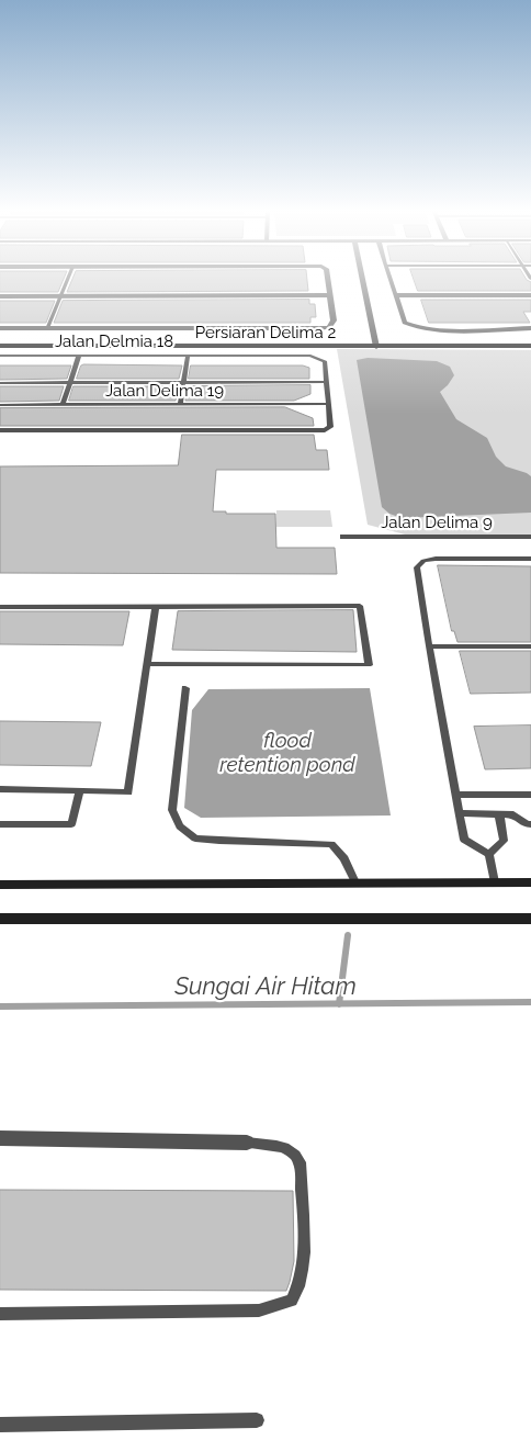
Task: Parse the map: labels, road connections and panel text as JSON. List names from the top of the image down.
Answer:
{
  "streets": {
    "street": ["Persiaran Delima 2", "Jalan Delima 9"],
    "lane": ["Jalan Delmia 18", "Jalan Delima 19"]
  },
  "crossings": [
    ["Jalan Delmia 18", "Jalan Delima 19"]
  ],
  "water": ["flood retention pond", "Sungai Air Hitam"]
}
